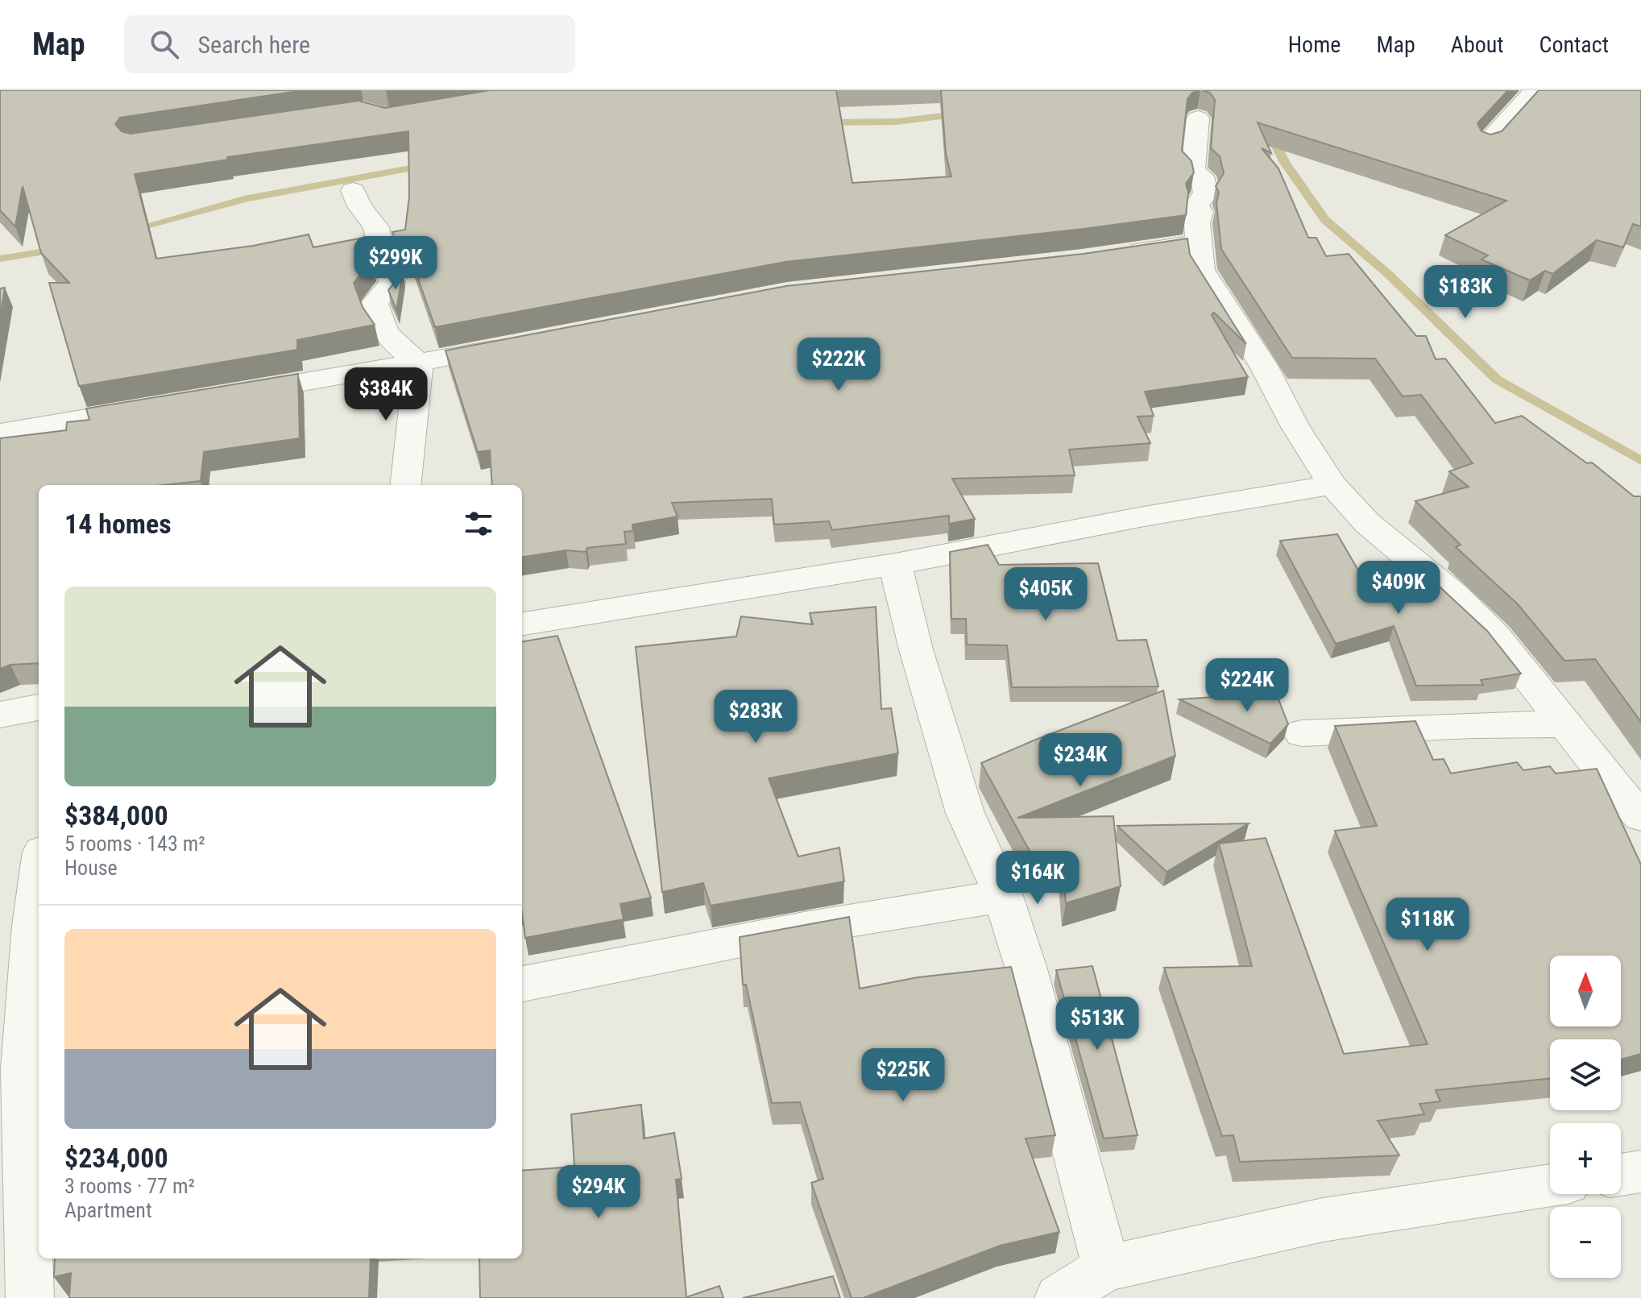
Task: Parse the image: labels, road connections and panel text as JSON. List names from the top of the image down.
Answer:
{
  "north": "top",
  "page": {
    "header": "Map",
    "search": "Search here",
    "nav": [
      "Home",
      "Map",
      "About",
      "Contact"
    ],
    "price": [
      "$299K",
      "$183K",
      "$222K",
      "$384K",
      "$409K",
      "$405K",
      "$224K",
      "$283K",
      "$234K",
      "$164K",
      "$118K",
      "$513K",
      "$225K",
      "$294K"
    ],
    "heading": "14 homes",
    "list": [
      {
        "name": "$384,000",
        "note": "5 rooms · 143 m² · House"
      },
      {
        "name": "$234,000",
        "note": "3 rooms · 77 m² · Apartment"
      }
    ],
    "map_buttons": ["+", "−"]
  }
}
